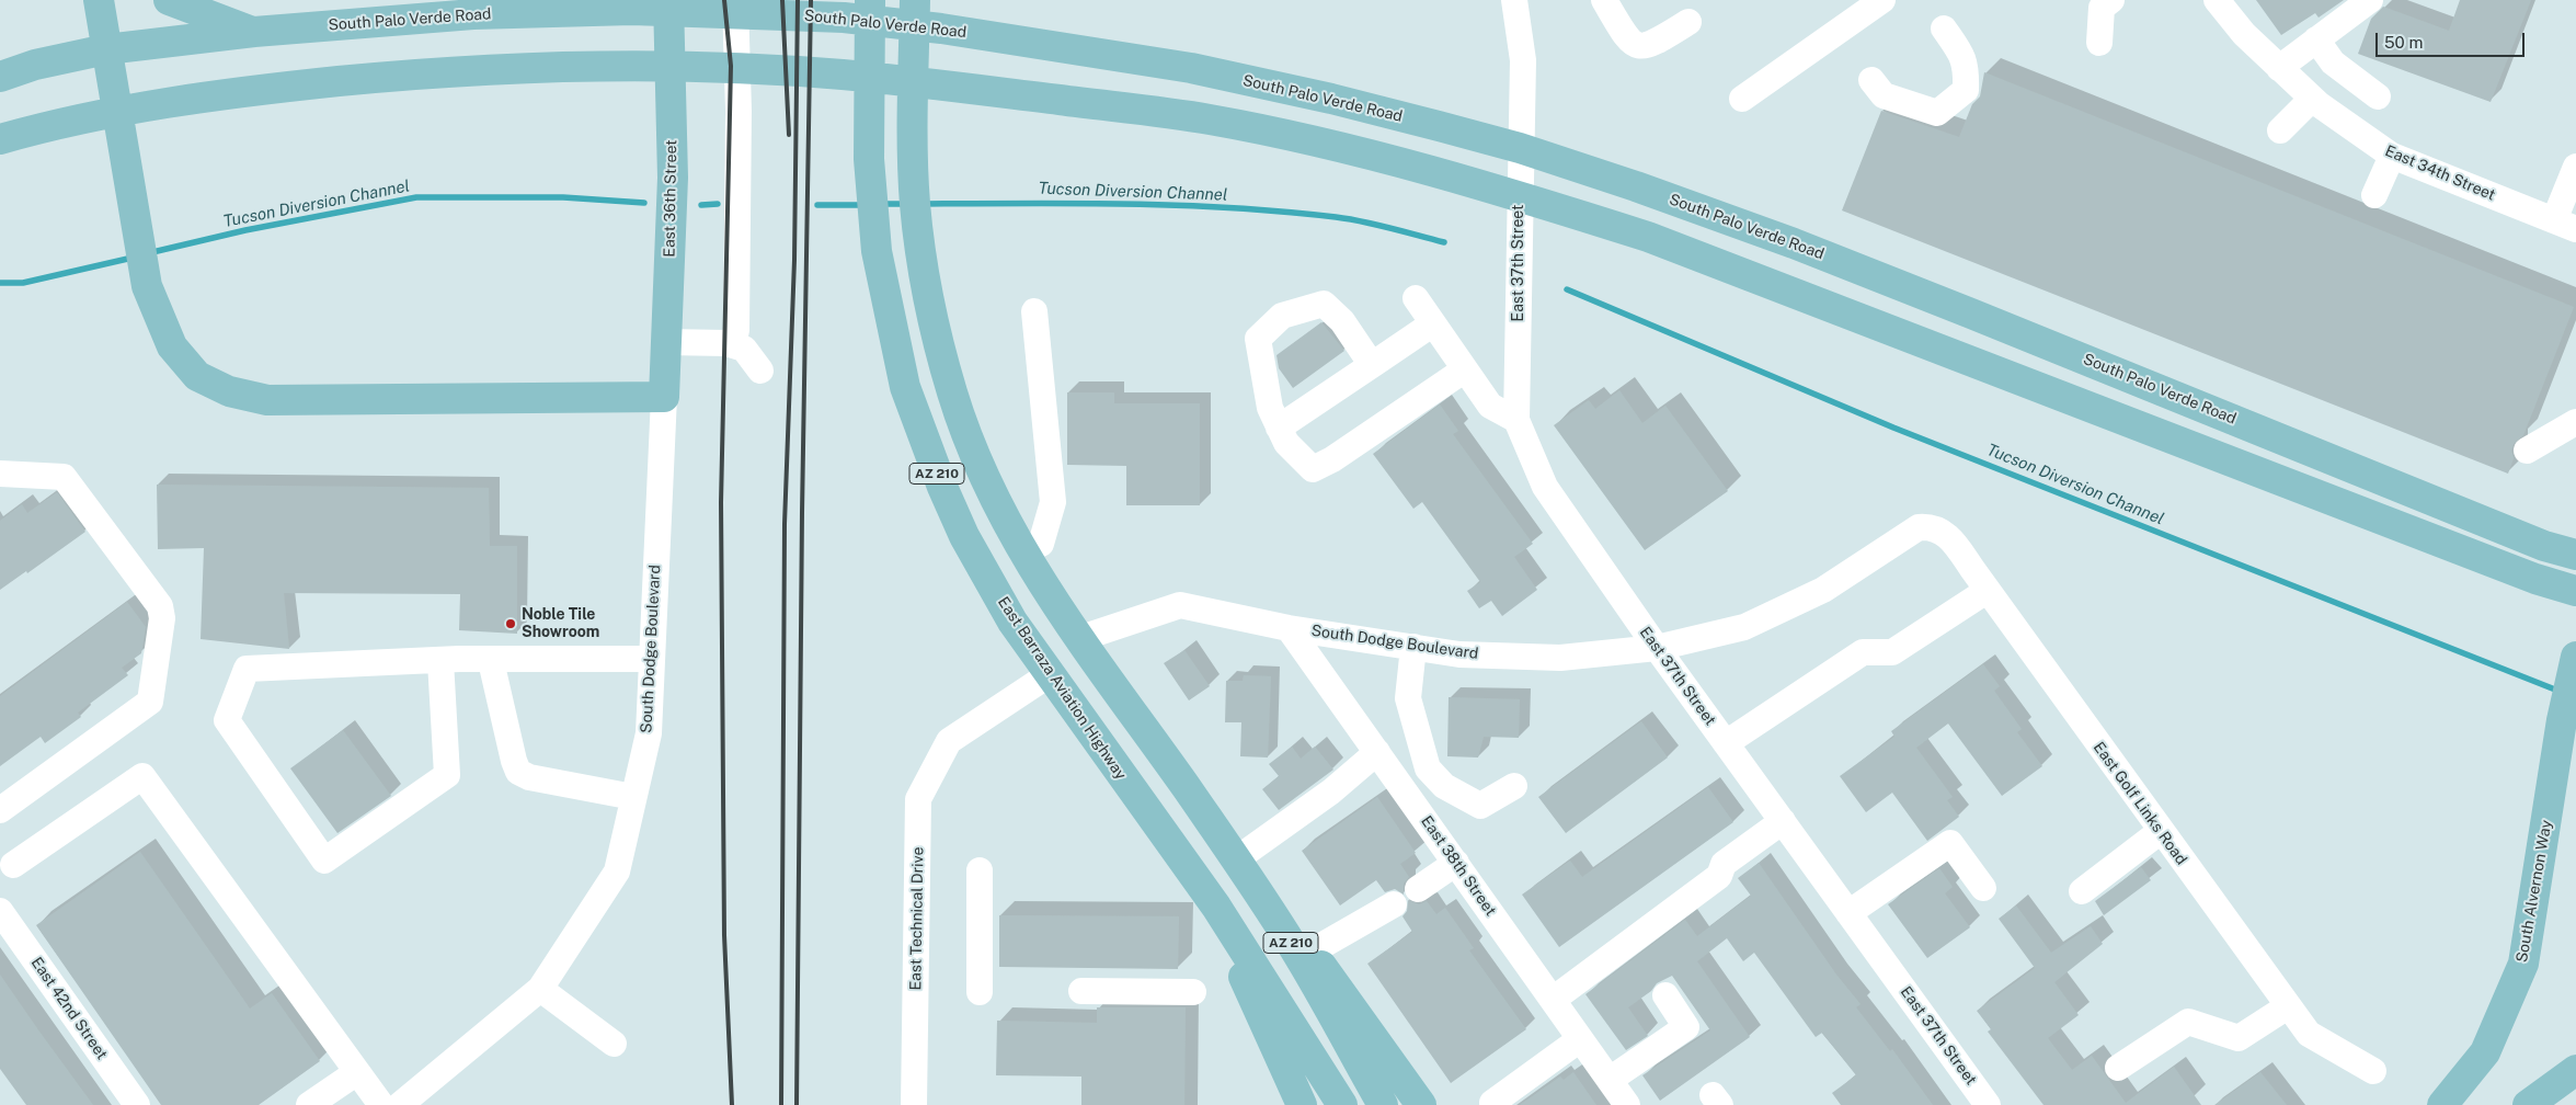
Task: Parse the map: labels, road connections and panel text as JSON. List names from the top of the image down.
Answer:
{
  "streets": {
    "main road": [
      "South Palo Verde Road",
      "East 36th Street",
      "AZ 210",
      "East Barraza Aviation Highway",
      "South Alvernon Way"
    ],
    "street": [
      "East 34th Street",
      "East 37th Street",
      "South Dodge Boulevard",
      "East Golf Links Road",
      "East 38th Street",
      "East Technical Drive",
      "East 42nd Street"
    ]
  },
  "crossings": [
    ["East 36th Street", "South Dodge Boulevard"],
    ["East 37th Street", "South Dodge Boulevard"],
    ["AZ 210", "South Dodge Boulevard"],
    ["South Dodge Boulevard", "East Golf Links Road"],
    ["South Dodge Boulevard", "East 38th Street"],
    ["East Barraza Aviation Highway", "East Technical Drive"]
  ],
  "water": ["Tucson Diversion Channel"],
  "places": ["Noble Tile Showroom"],
  "scale_bar": "50 m"
}
